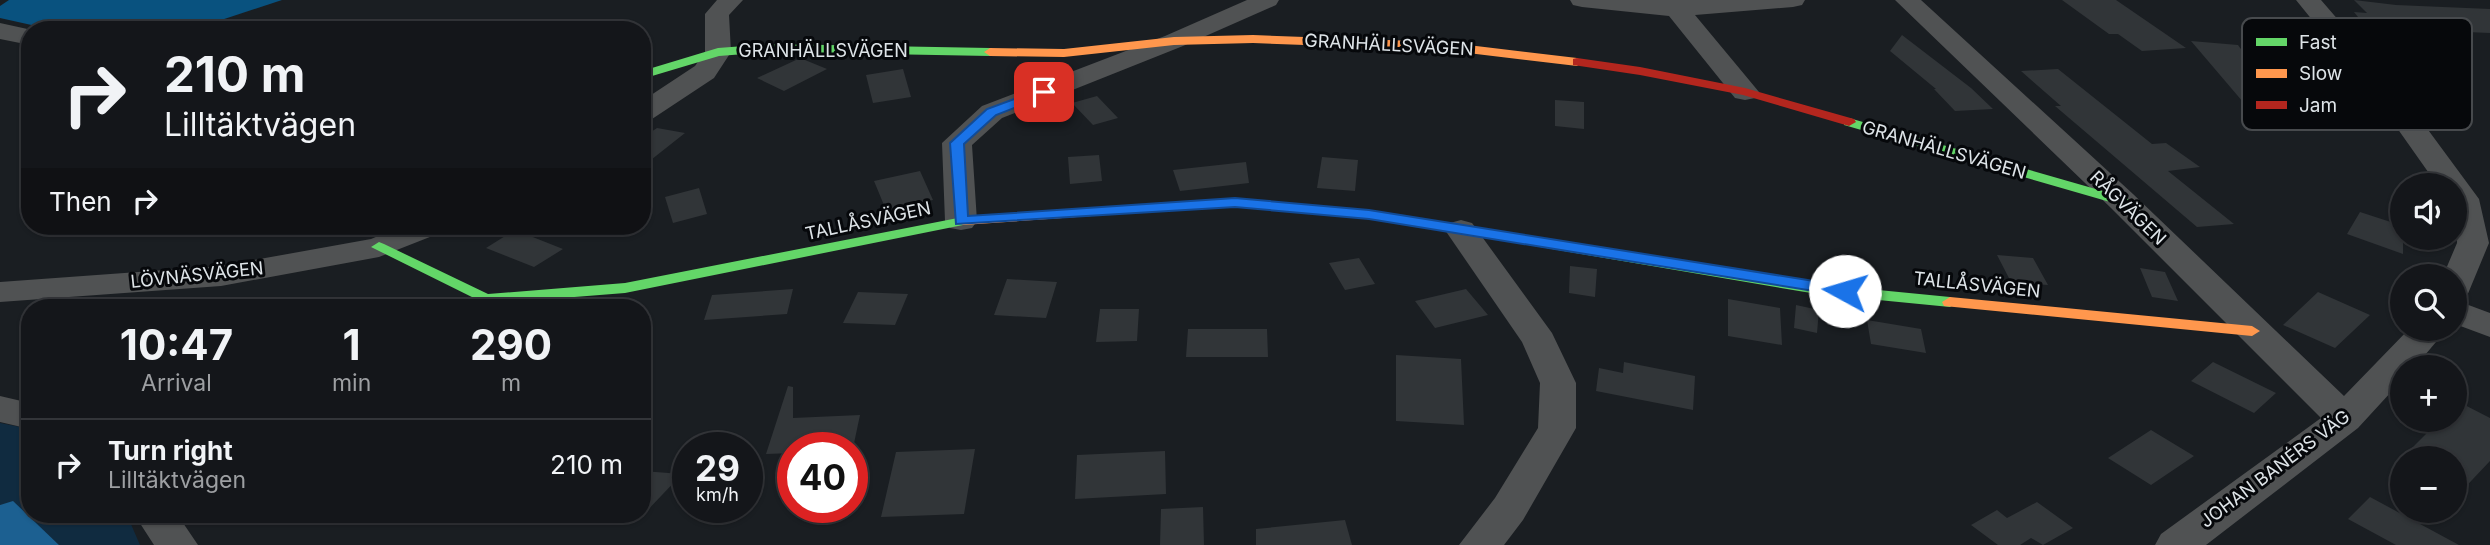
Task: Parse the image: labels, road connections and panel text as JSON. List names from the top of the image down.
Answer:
{
  "streets": {
    "street": [
      "GRANHÄLLSVÄGEN",
      "RÅGVÄGEN",
      "TALLÅSVÄGEN",
      "LÖVNÄSVÄGEN",
      "JOHAN BANÉRS VÄG"
    ]
  },
  "crossings": [
    ["GRANHÄLLSVÄGEN", "RÅGVÄGEN"],
    ["RÅGVÄGEN", "TALLÅSVÄGEN"],
    ["RÅGVÄGEN", "JOHAN BANÉRS VÄG"],
    ["TALLÅSVÄGEN", "LÖVNÄSVÄGEN"]
  ],
  "legend": ["Fast", "Slow", "Jam"],
  "page": {
    "turn": ["210 m", "Lilltäktvägen"],
    "then": "Then",
    "map_buttons": ["+", "−"],
    "eta": [
      "10:47",
      "Arrival",
      "1",
      "min",
      "290",
      "m"
    ],
    "list": [
      {
        "name": "Turn right",
        "note": "Lilltäktvägen",
        "value": "210 m"
      }
    ],
    "speed": "29 km/h",
    "limit": "40"
  }
}
